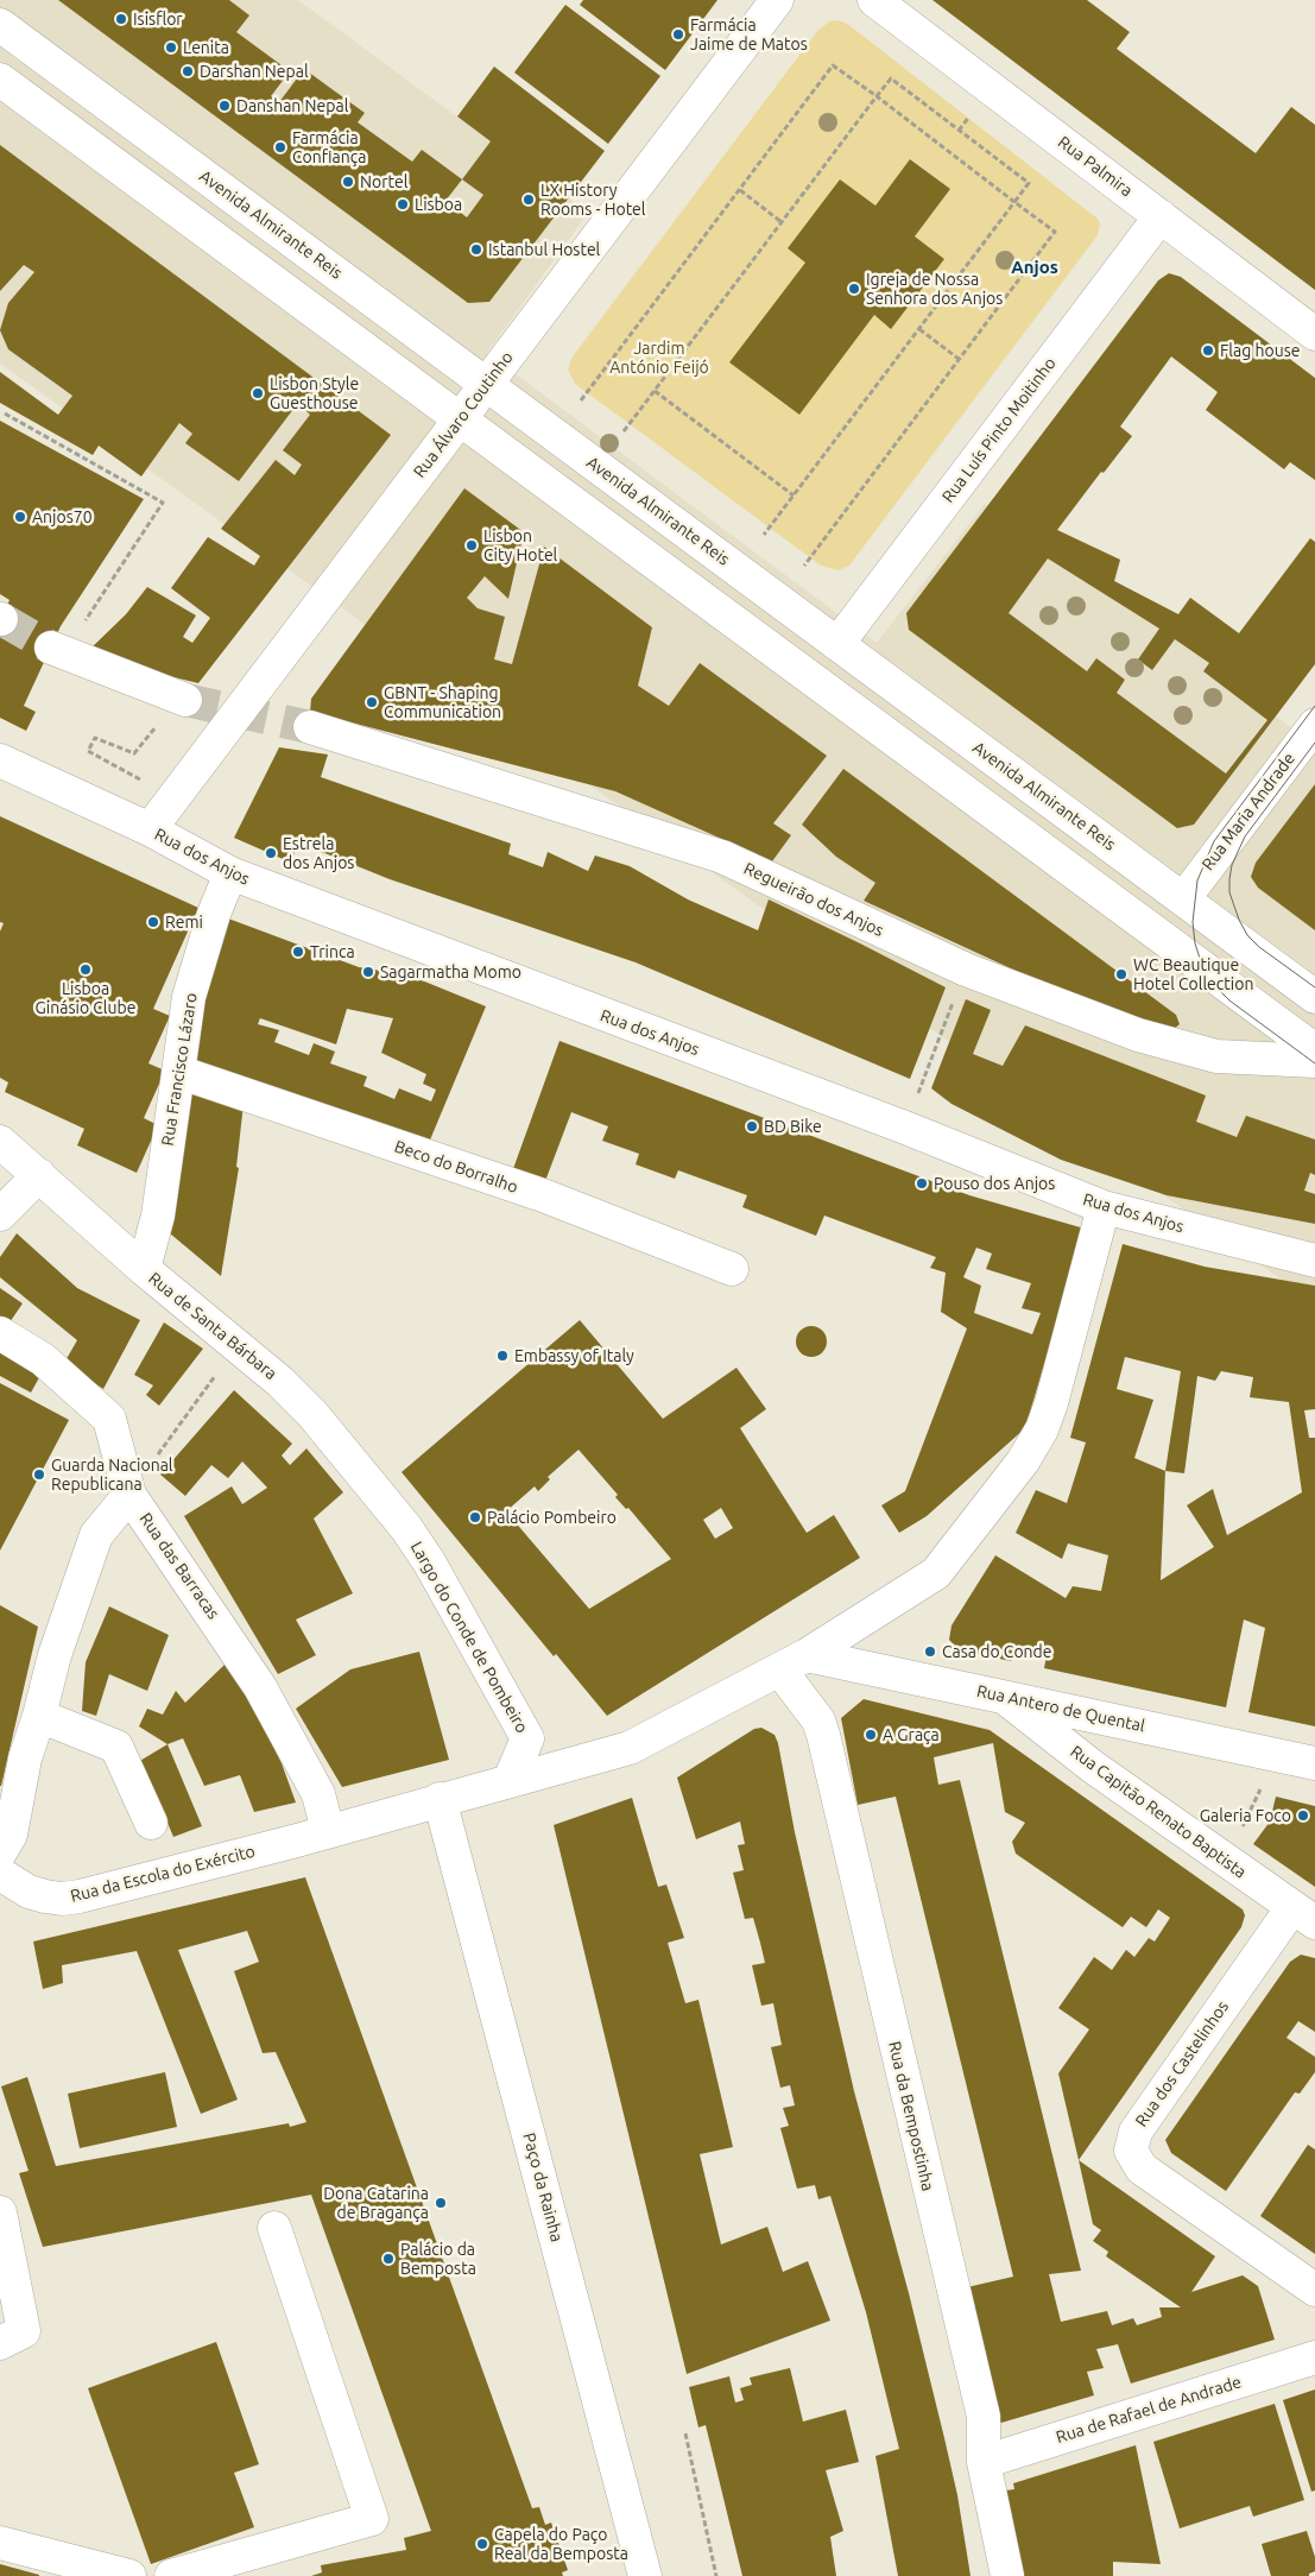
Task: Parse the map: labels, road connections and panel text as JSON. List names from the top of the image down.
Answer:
{
  "streets": {
    "street": [
      "Rua Palmira",
      "Avenida Almirante Reis",
      "Rua Álvaro Coutinho",
      "Rua Luís Pinto Moitinho",
      "Rua Maria Andrade",
      "Rua dos Anjos",
      "Regueirão dos Anjos",
      "Rua Francisco Lázaro",
      "Beco do Borralho",
      "Rua de Santa Bárbara",
      "Rua das Barracas",
      "Largo do Conde de Pombeiro",
      "Rua Antero de Quental",
      "Rua Capitão Renato Baptista",
      "Rua da Escola do Exército",
      "Rua dos Castelinhos",
      "Rua da Bempostinha",
      "Paço da Rainha",
      "Rua de Rafael de Andrade"
    ]
  },
  "crossings": [
    ["Rua Palmira", "Rua Luís Pinto Moitinho"],
    ["Avenida Almirante Reis", "Rua Álvaro Coutinho"],
    ["Avenida Almirante Reis", "Rua Luís Pinto Moitinho"],
    ["Avenida Almirante Reis", "Rua Maria Andrade"],
    ["Rua Álvaro Coutinho", "Rua dos Anjos"],
    ["Rua dos Anjos", "Rua Francisco Lázaro"],
    ["Rua Francisco Lázaro", "Beco do Borralho"],
    ["Rua Francisco Lázaro", "Rua de Santa Bárbara"],
    ["Rua de Santa Bárbara", "Largo do Conde de Pombeiro"],
    ["Rua das Barracas", "Rua da Escola do Exército"],
    ["Rua Antero de Quental", "Rua Capitão Renato Baptista"],
    ["Rua Antero de Quental", "Rua da Bempostinha"],
    ["Rua Capitão Renato Baptista", "Rua dos Castelinhos"],
    ["Rua da Bempostinha", "Rua de Rafael de Andrade"]
  ],
  "districts": ["Anjos"],
  "parks": ["Jardim António Feijó"],
  "places": [
    "Isisflor",
    "Farmácia Jaime de Matos",
    "Lenita",
    "Darshan Nepal",
    "Danshan Nepal",
    "Farmácia Confiança",
    "Nortel",
    "LX History Rooms - Hotel",
    "Lisboa",
    "Istanbul Hostel",
    "Igreja de Nossa Senhora dos Anjos",
    "Flag house",
    "Lisbon Style Guesthouse",
    "Anjos70",
    "Lisbon City Hotel",
    "GBNT - Shaping Communication",
    "Estrela dos Anjos",
    "Remi",
    "Trinca",
    "Lisboa Ginásio Clube",
    "Sagarmatha Momo",
    "WC Beautique Hotel Collection",
    "BD Bike",
    "Pouso dos Anjos",
    "Embassy of Italy",
    "Guarda Nacional Republicana",
    "Palácio Pombeiro",
    "Casa do Conde",
    "A Graça",
    "Galeria Foco",
    "Dona Catarina de Bragança",
    "Palácio da Bemposta",
    "Capela do Paço Real da Bemposta"
  ]
}
